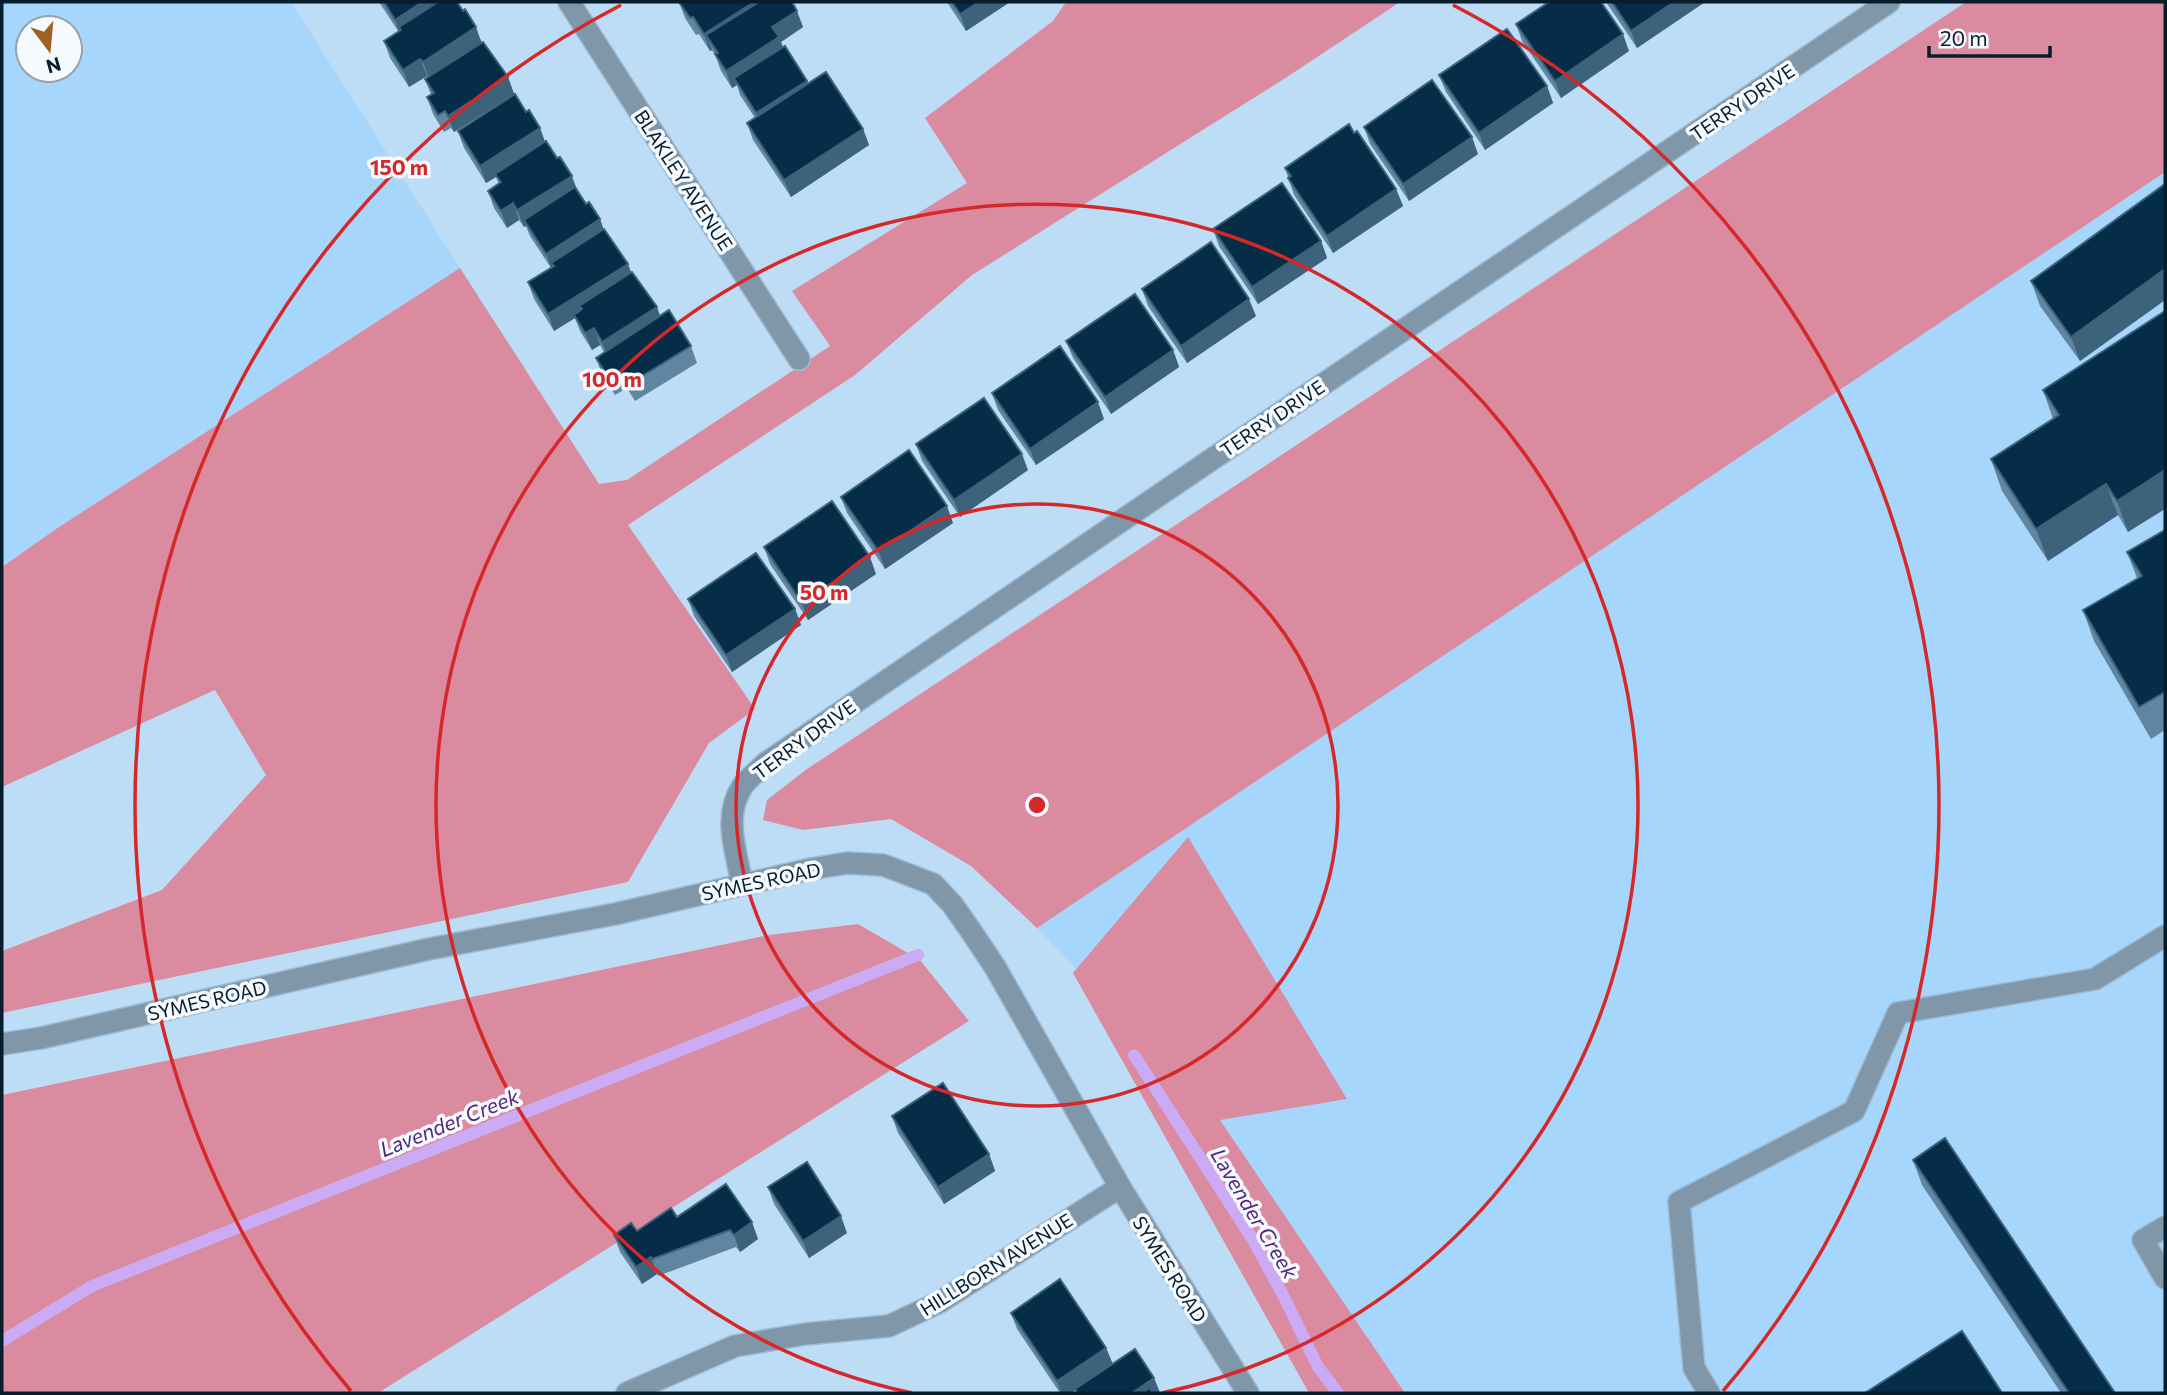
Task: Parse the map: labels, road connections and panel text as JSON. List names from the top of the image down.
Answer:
{
  "streets": {
    "street": [
      "TERRY DRIVE",
      "BLAKLEY AVENUE",
      "SYMES ROAD",
      "HILLBORN AVENUE"
    ]
  },
  "crossings": [
    ["TERRY DRIVE", "SYMES ROAD"],
    ["SYMES ROAD", "HILLBORN AVENUE"]
  ],
  "water": ["Lavender Creek"],
  "scale_bar": "20 m",
  "north": "bottom",
  "rings": ["150 m", "100 m", "50 m"]
}
